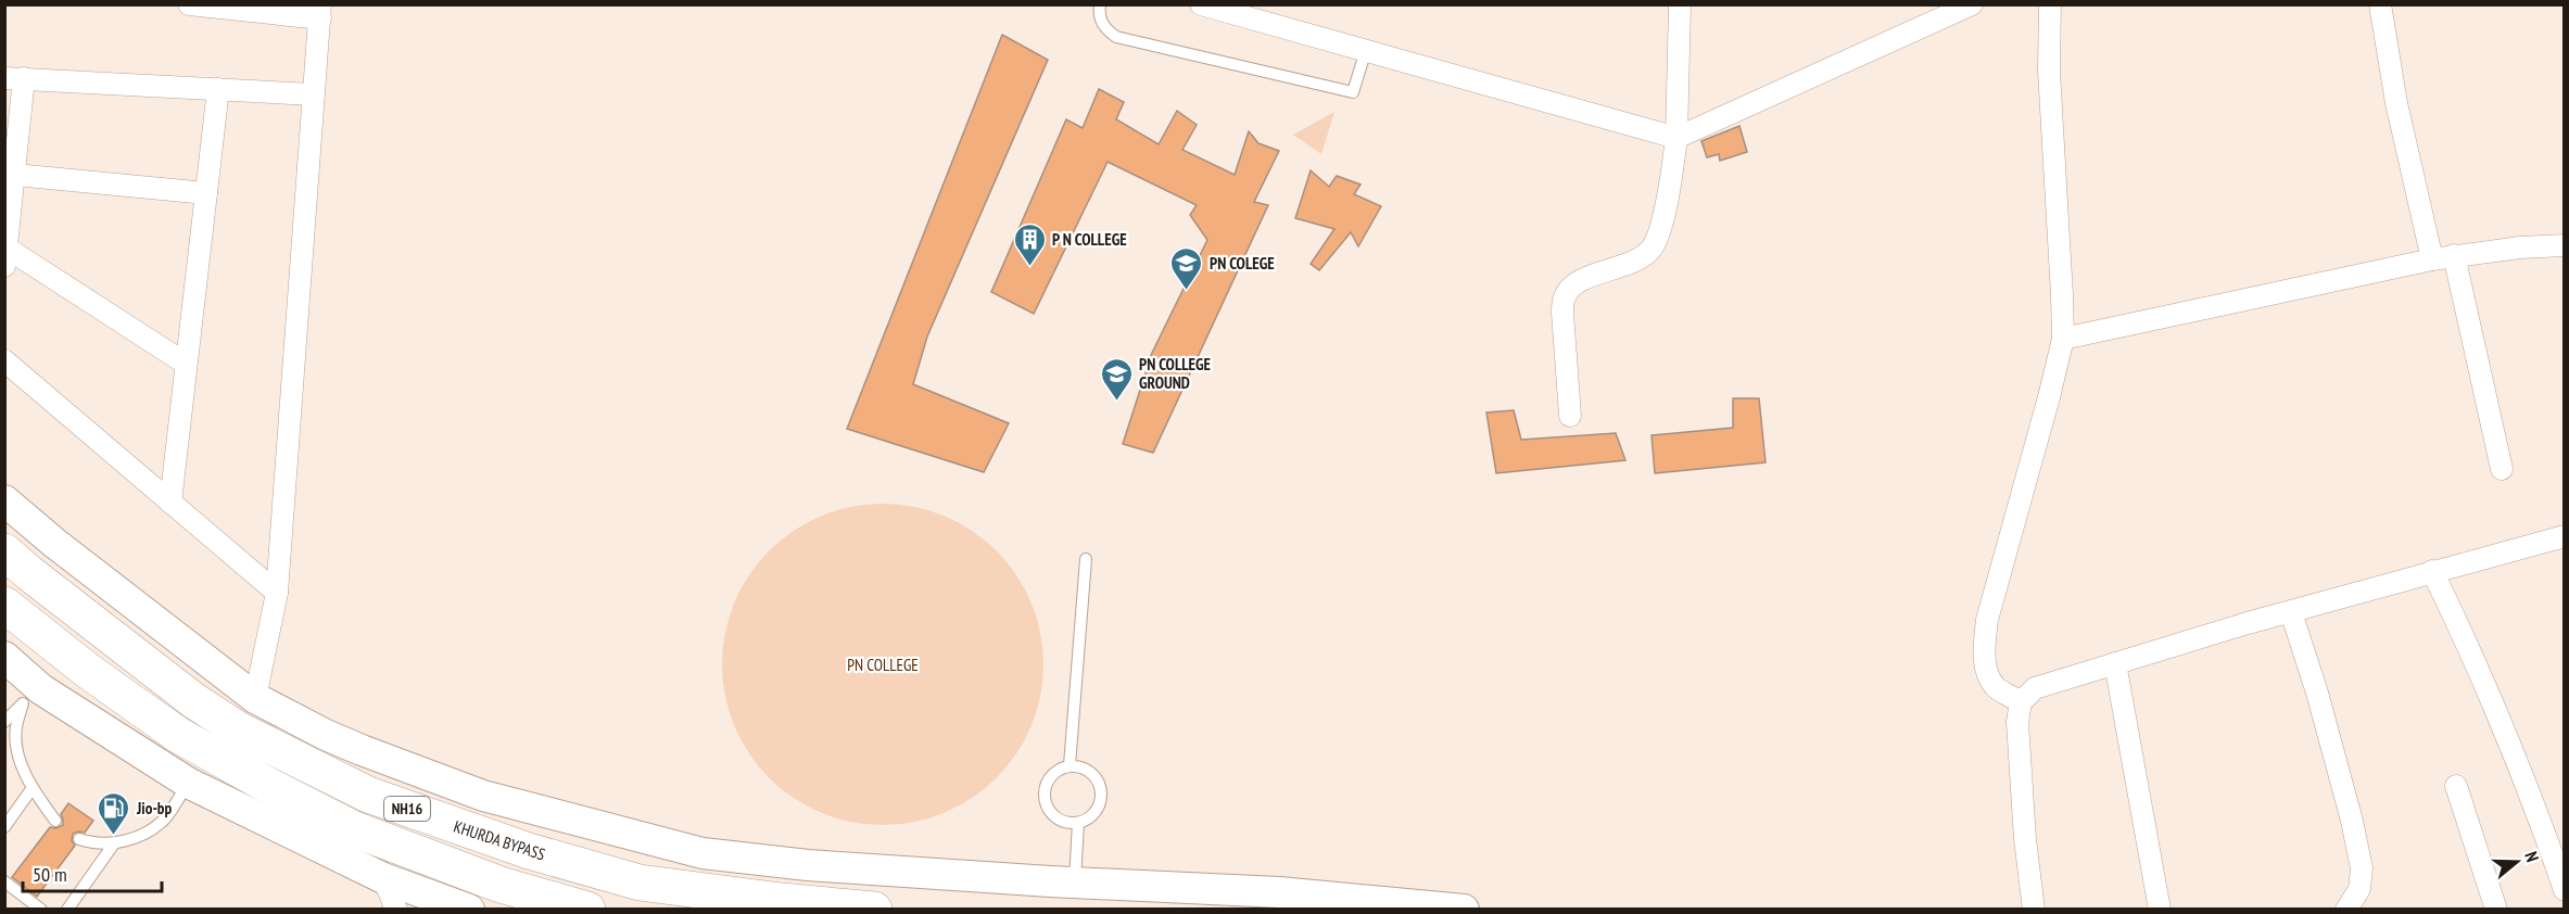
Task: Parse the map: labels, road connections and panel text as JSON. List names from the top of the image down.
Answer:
{
  "streets": {
    "highway": ["NH16", "KHURDA BYPASS"]
  },
  "parks": ["PN COLLEGE"],
  "places": {
    "building": ["P N COLLEGE"],
    "school or university": ["PN COLEGE", "PN COLLEGE GROUND"],
    "fuel station": ["Jio-bp"]
  },
  "scale_bar": "50 m",
  "north": "right"
}
